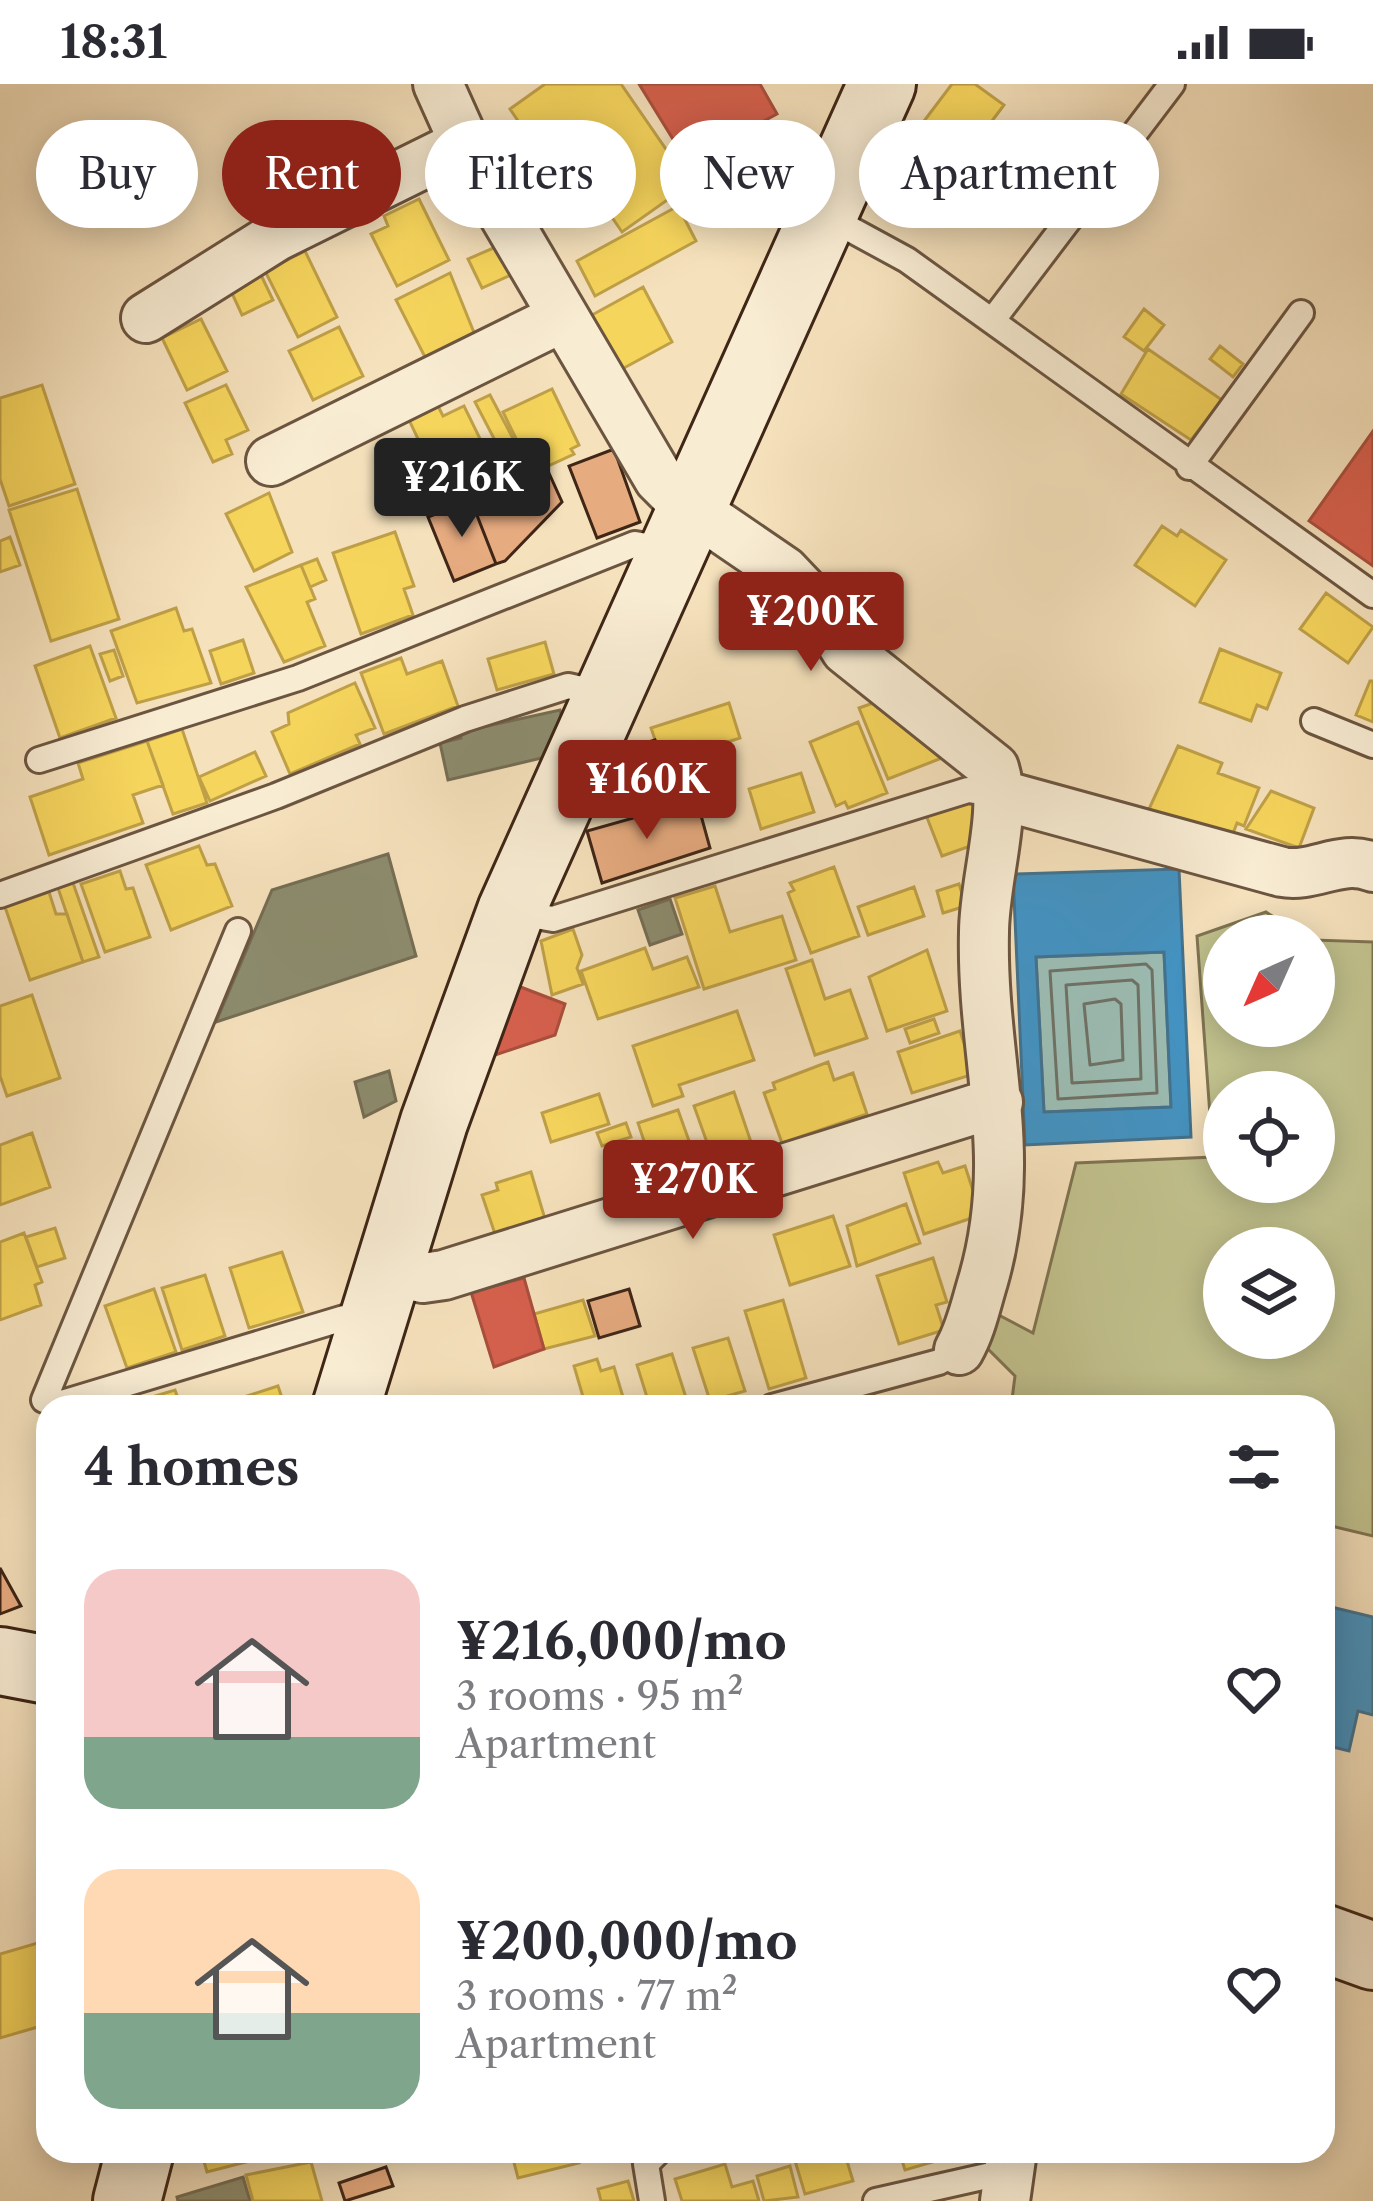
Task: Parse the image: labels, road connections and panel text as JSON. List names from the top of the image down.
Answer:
{
  "north": "bottom left",
  "page": {
    "status": "18:31",
    "chip": [
      "Buy",
      "Rent",
      "Filters",
      "New",
      "Apartment"
    ],
    "price": [
      "¥216K",
      "¥200K",
      "¥160K",
      "¥270K"
    ],
    "heading": "4 homes",
    "list": [
      {
        "name": "¥216,000/mo",
        "note": "3 rooms · 95 m² · Apartment"
      },
      {
        "name": "¥200,000/mo",
        "note": "3 rooms · 77 m² · Apartment"
      }
    ]
  }
}
